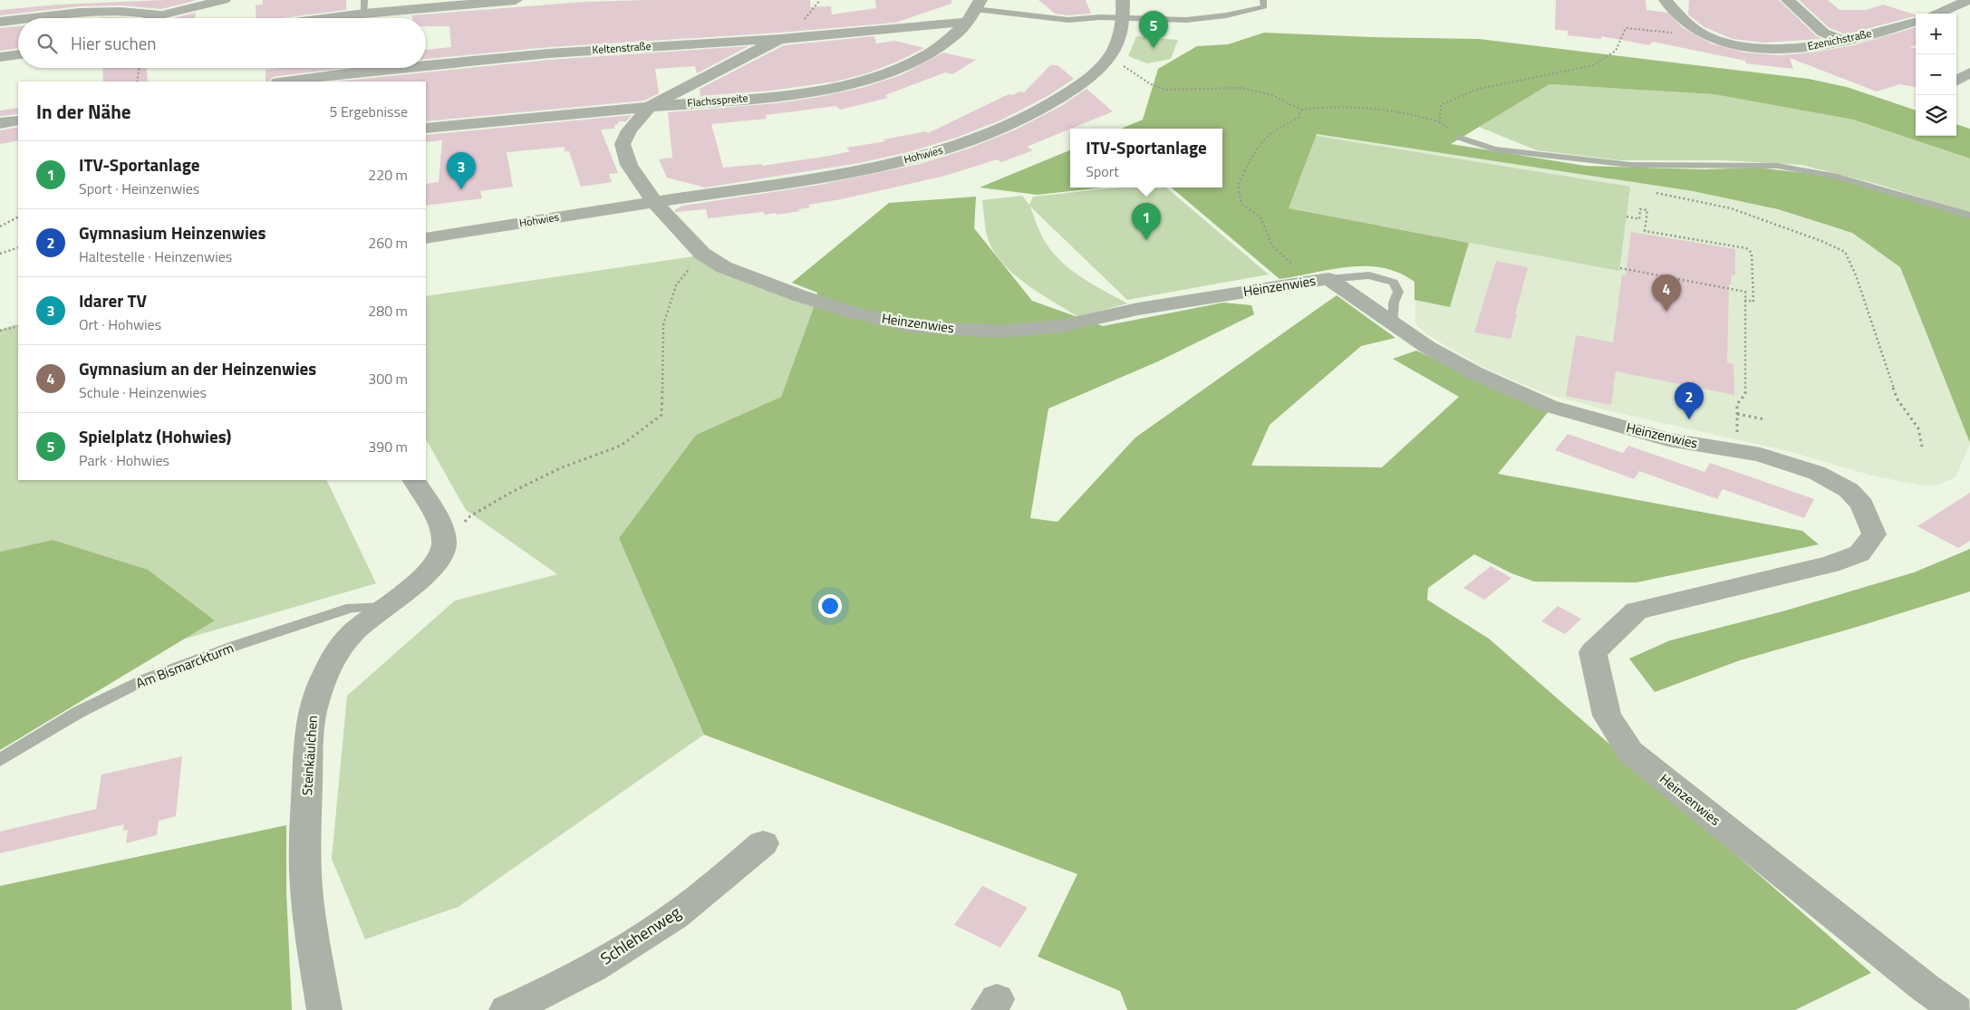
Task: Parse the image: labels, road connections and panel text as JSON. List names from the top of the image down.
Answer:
{
  "streets": {
    "street": [
      "Ezenichstraße",
      "Keltenstraße",
      "Flachsspreite",
      "Hohwies",
      "Heinzenwies",
      "Steinkäulchen",
      "Schlehenweg"
    ],
    "lane": ["Am Bismarckturm"]
  },
  "crossings": [
    ["Keltenstraße", "Flachsspreite"],
    ["Hohwies", "Heinzenwies"],
    ["Am Bismarckturm", "Steinkäulchen"]
  ],
  "page": {
    "pins": [
      "5",
      "3",
      "1",
      "4",
      "2"
    ],
    "map_buttons": ["+", "−"],
    "search": "Hier suchen",
    "heading": ["In der Nähe", "5 Ergebnisse"],
    "popup": ["ITV-Sportanlage", "Sport"],
    "list": [
      {
        "mark": "1",
        "name": "ITV-Sportanlage",
        "note": "Sport · Heinzenwies",
        "value": "220 m"
      },
      {
        "mark": "2",
        "name": "Gymnasium Heinzenwies",
        "note": "Haltestelle · Heinzenwies",
        "value": "260 m"
      },
      {
        "mark": "3",
        "name": "Idarer TV",
        "note": "Ort · Hohwies",
        "value": "280 m"
      },
      {
        "mark": "4",
        "name": "Gymnasium an der Heinzenwies",
        "note": "Schule · Heinzenwies",
        "value": "300 m"
      },
      {
        "mark": "5",
        "name": "Spielplatz (Hohwies)",
        "note": "Park · Hohwies",
        "value": "390 m"
      }
    ]
  }
}
